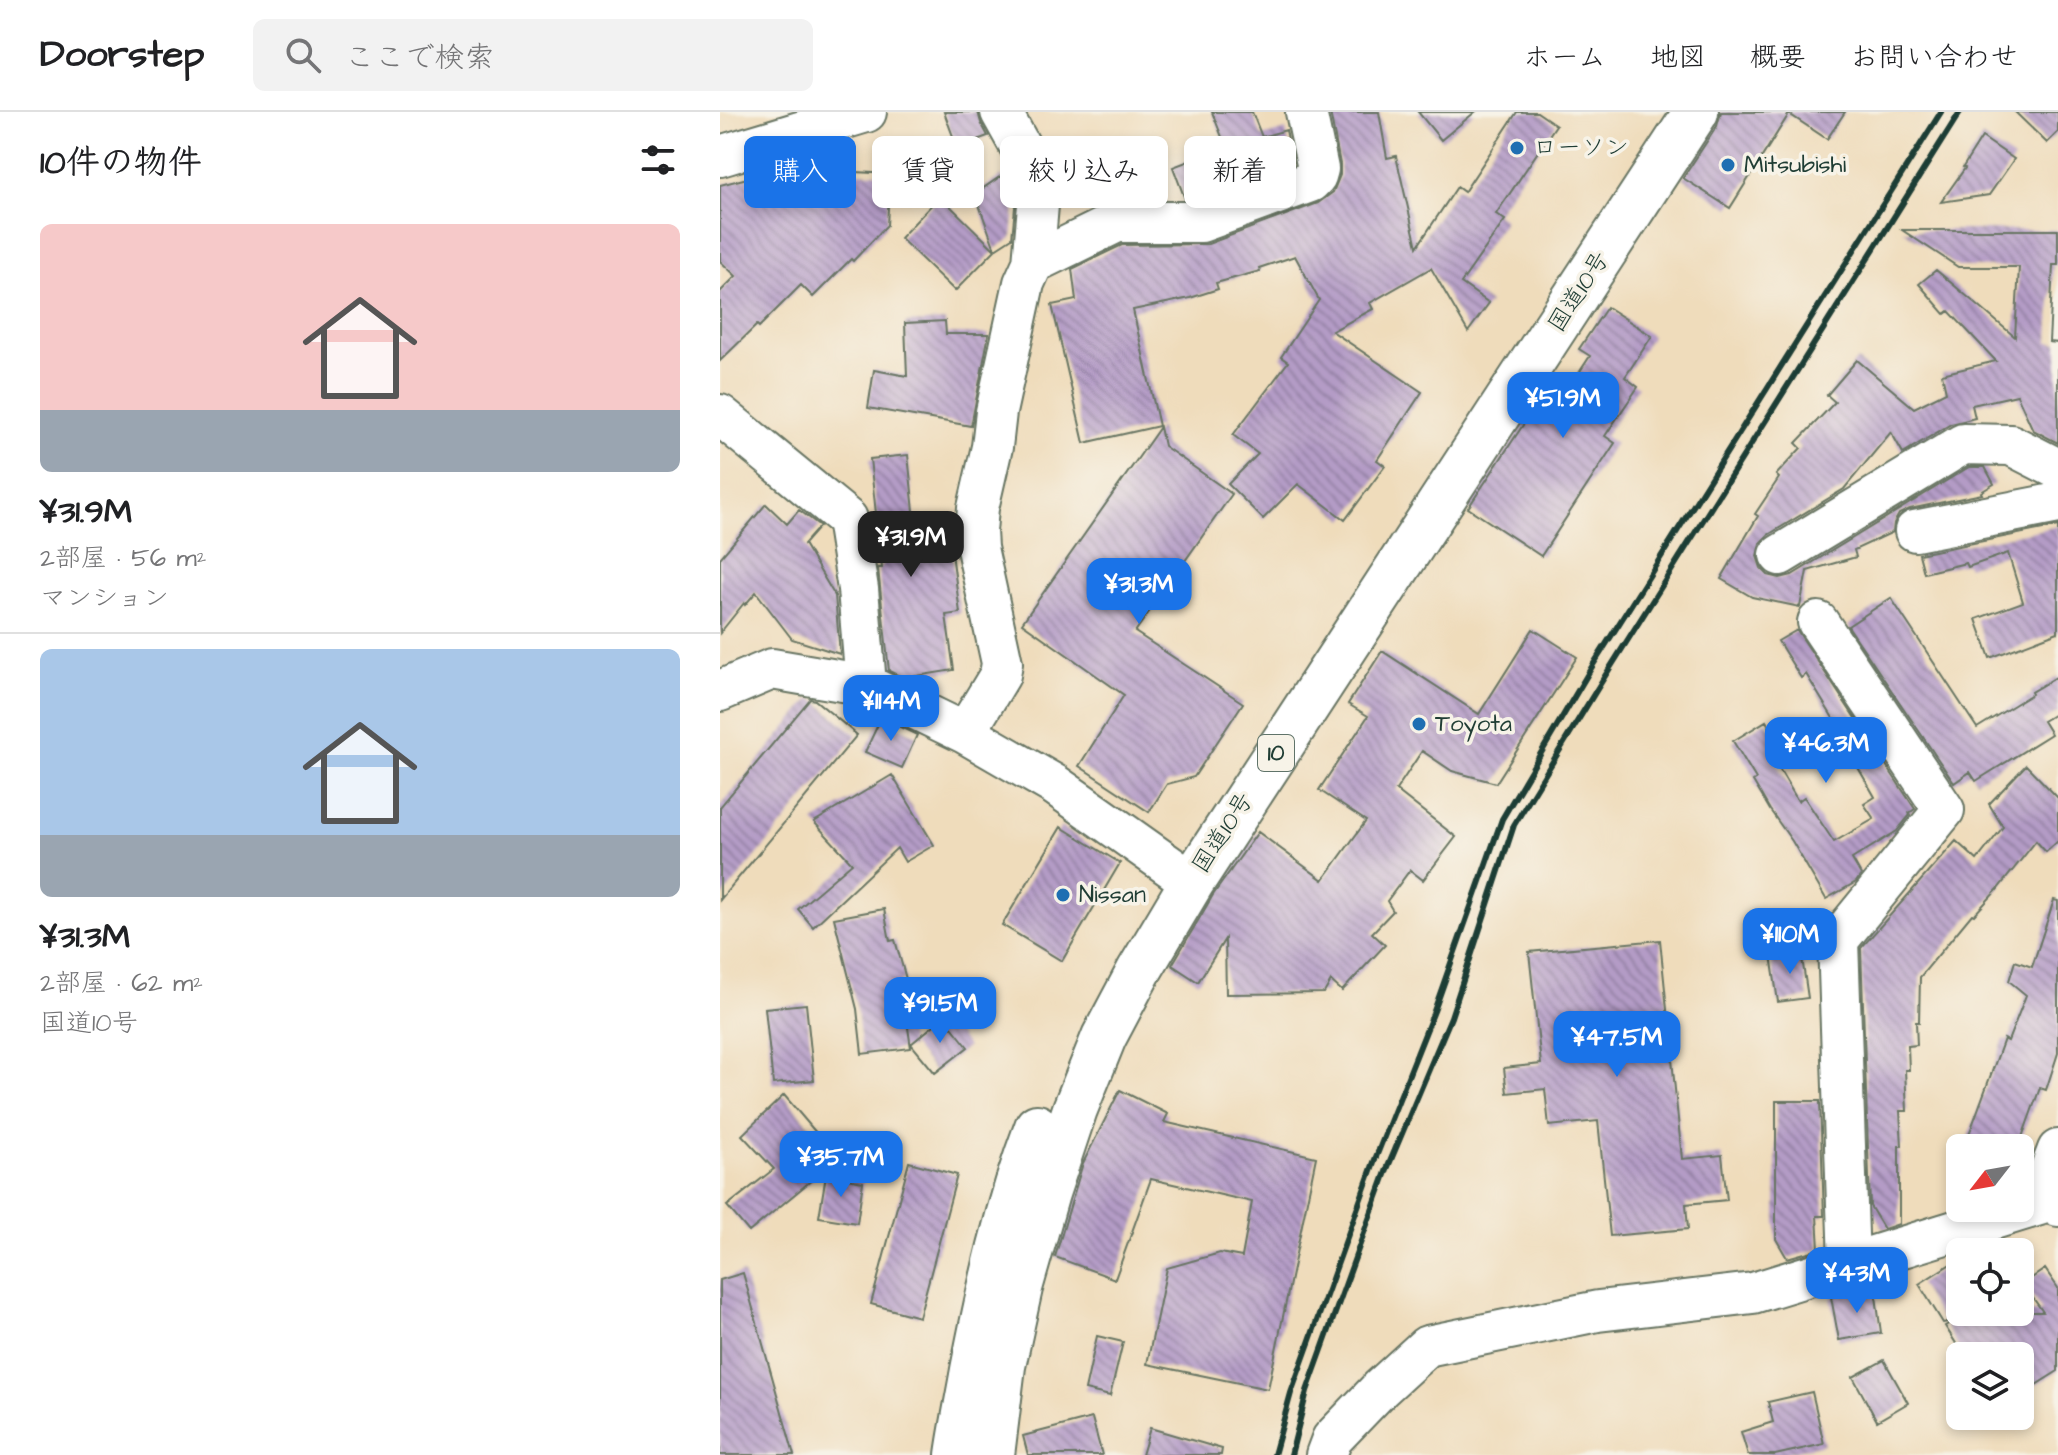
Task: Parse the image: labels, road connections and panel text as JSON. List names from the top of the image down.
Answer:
{
  "streets": {
    "highway": ["国道10号", "10"]
  },
  "places": [
    "ローソン",
    "Mitsubishi",
    "Toyota",
    "Nissan"
  ],
  "north": "bottom left",
  "page": {
    "header": "Doorstep",
    "search": "ここで検索",
    "nav": [
      "ホーム",
      "地図",
      "概要",
      "お問い合わせ"
    ],
    "heading": "10件の物件",
    "chip": [
      "購入",
      "賃貸",
      "絞り込み",
      "新着"
    ],
    "list": [
      {
        "name": "¥31.9M",
        "note": "2部屋 · 56 m² · マンション"
      },
      {
        "name": "¥31.3M",
        "note": "2部屋 · 62 m² · 国道10号"
      }
    ],
    "price": [
      "¥51.9M",
      "¥31.9M",
      "¥31.3M",
      "¥114M",
      "¥46.3M",
      "¥110M",
      "¥91.5M",
      "¥47.5M",
      "¥35.7M",
      "¥43M"
    ]
  }
}
